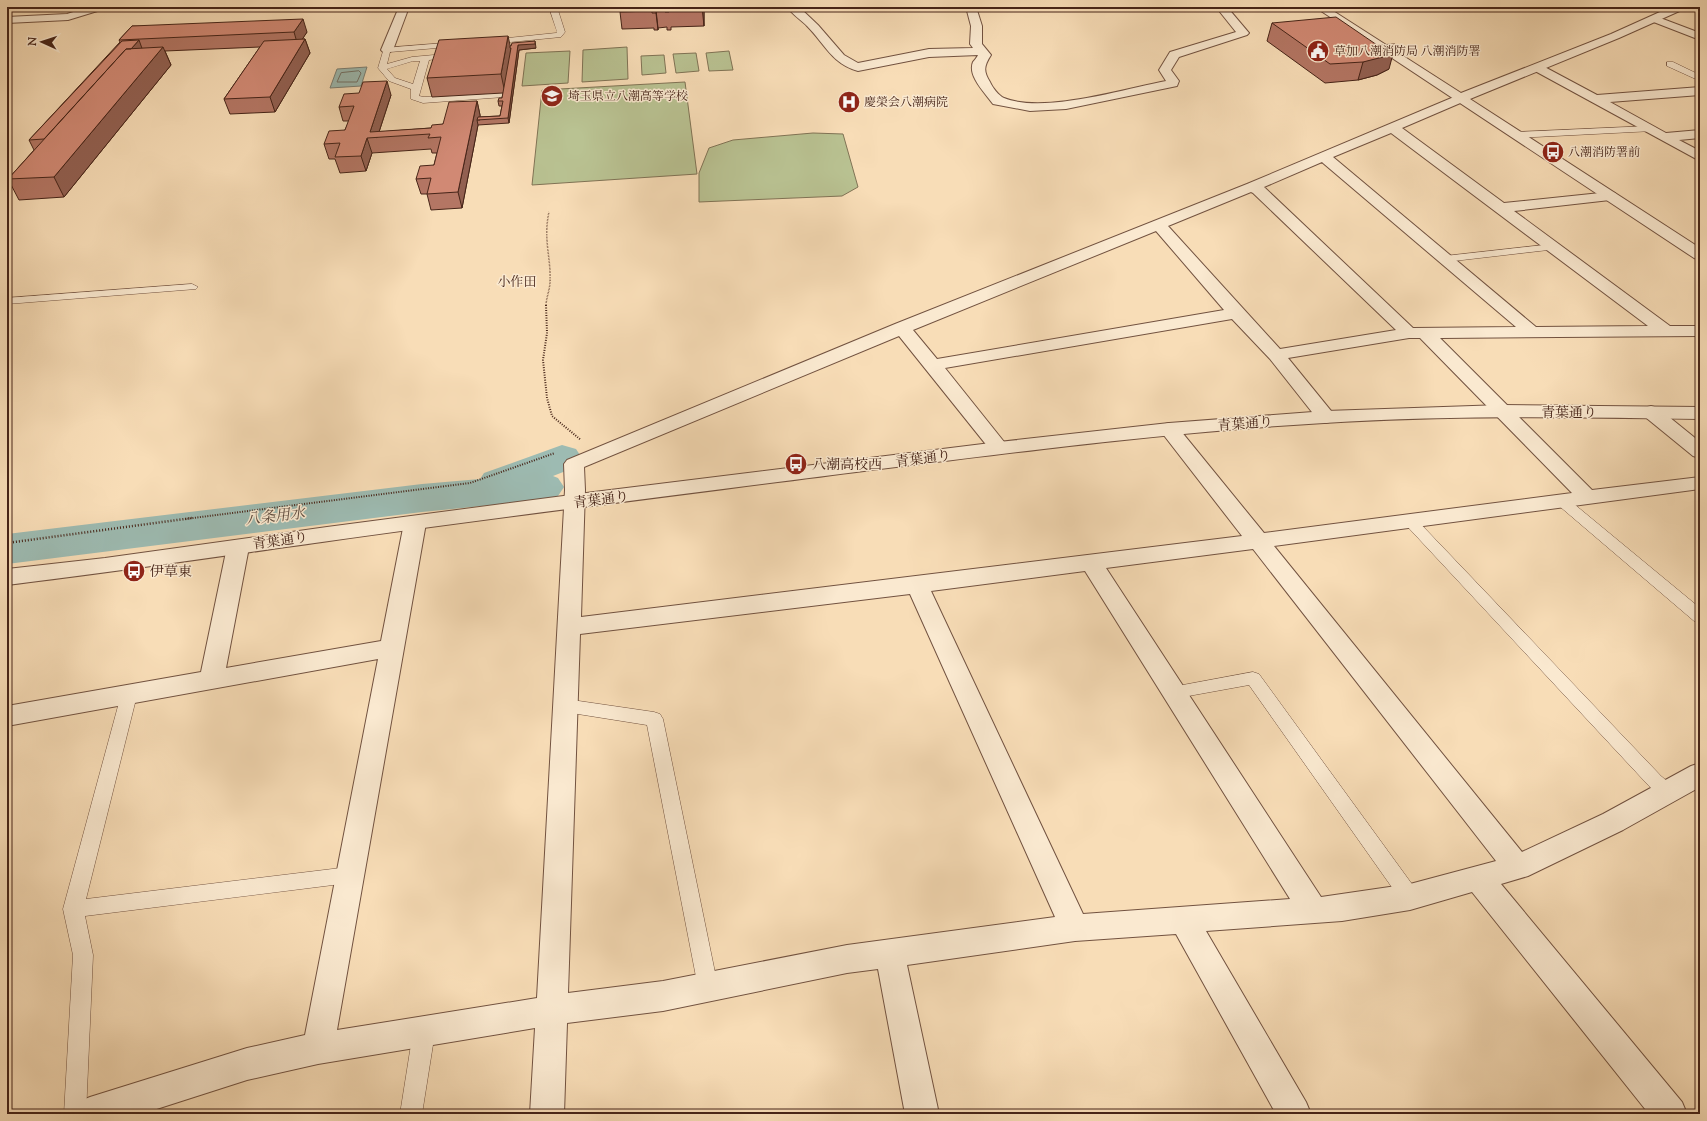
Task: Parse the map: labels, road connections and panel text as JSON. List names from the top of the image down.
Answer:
{
  "streets": {
    "street": ["青葉通り"]
  },
  "districts": ["小作田"],
  "water": ["八条用水"],
  "places": {
    "public building": ["草加八潮消防局 八潮消防署"],
    "school or university": ["埼玉県立八潮高等学校"],
    "hospital": ["慶榮会八潮病院"],
    "bus stop": ["八潮消防署前", "八潮高校西", "伊草東"]
  },
  "north": "left"
}
